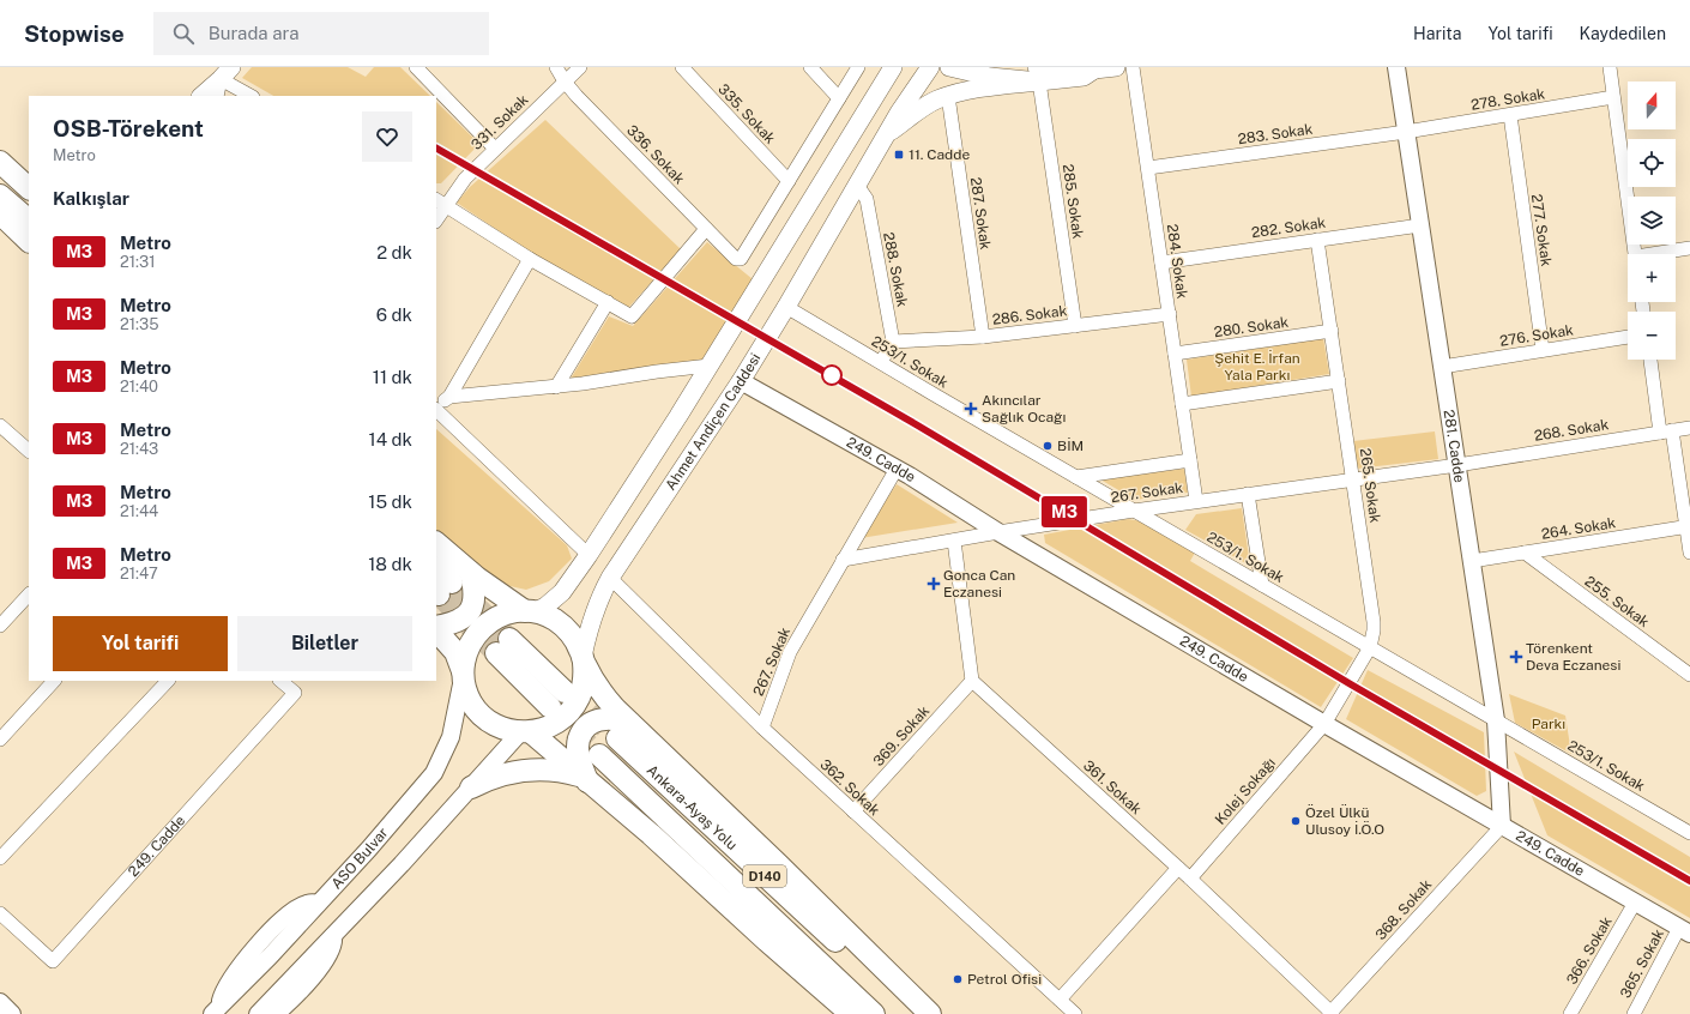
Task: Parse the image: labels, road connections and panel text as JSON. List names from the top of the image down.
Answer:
{
  "streets": {
    "highway": ["Ankara-Ayaş Yolu", "D140"],
    "main road": ["Ahmet Andiçen Caddesi"],
    "street": [
      "278. Sokak",
      "335. Sokak",
      "331. Sokak",
      "283. Sokak",
      "336. Sokak",
      "285. Sokak",
      "287. Sokak",
      "282. Sokak",
      "277. Sokak",
      "284. Sokak",
      "288. Sokak",
      "286. Sokak",
      "280. Sokak",
      "276. Sokak",
      "253/1. Sokak",
      "268. Sokak",
      "281. Cadde",
      "249. Cadde",
      "265. Sokak",
      "267. Sokak",
      "264. Sokak",
      "255. Sokak",
      "369. Sokak",
      "362. Sokak",
      "361. Sokak",
      "Kolej Sokağı",
      "ASO Bulvar",
      "368. Sokak",
      "366. Sokak",
      "365. Sokak"
    ]
  },
  "crossings": [
    ["278. Sokak", "283. Sokak"],
    ["278. Sokak", "277. Sokak"],
    ["278. Sokak", "281. Cadde"],
    ["335. Sokak", "336. Sokak"],
    ["331. Sokak", "336. Sokak"],
    ["283. Sokak", "284. Sokak"],
    ["283. Sokak", "281. Cadde"],
    ["285. Sokak", "286. Sokak"],
    ["287. Sokak", "286. Sokak"],
    ["282. Sokak", "284. Sokak"],
    ["282. Sokak", "281. Cadde"],
    ["282. Sokak", "265. Sokak"],
    ["277. Sokak", "276. Sokak"],
    ["284. Sokak", "286. Sokak"],
    ["284. Sokak", "280. Sokak"],
    ["284. Sokak", "267. Sokak"],
    ["288. Sokak", "286. Sokak"],
    ["288. Sokak", "Ahmet Andiçen Caddesi"],
    ["280. Sokak", "265. Sokak"],
    ["276. Sokak", "281. Cadde"],
    ["253/1. Sokak", "Ahmet Andiçen Caddesi"],
    ["253/1. Sokak", "281. Cadde"],
    ["253/1. Sokak", "265. Sokak"],
    ["253/1. Sokak", "267. Sokak"],
    ["Ahmet Andiçen Caddesi", "249. Cadde"],
    ["Ahmet Andiçen Caddesi", "362. Sokak"],
    ["Ahmet Andiçen Caddesi", "ASO Bulvar"],
    ["268. Sokak", "281. Cadde"],
    ["268. Sokak", "267. Sokak"],
    ["281. Cadde", "249. Cadde"],
    ["281. Cadde", "267. Sokak"],
    ["281. Cadde", "264. Sokak"],
    ["281. Cadde", "368. Sokak"],
    ["249. Cadde", "265. Sokak"],
    ["249. Cadde", "267. Sokak"],
    ["249. Cadde", "Kolej Sokağı"],
    ["249. Cadde", "368. Sokak"],
    ["249. Cadde", "366. Sokak"],
    ["249. Cadde", "365. Sokak"],
    ["265. Sokak", "267. Sokak"],
    ["265. Sokak", "Kolej Sokağı"],
    ["267. Sokak", "362. Sokak"],
    ["264. Sokak", "255. Sokak"],
    ["369. Sokak", "362. Sokak"],
    ["369. Sokak", "361. Sokak"],
    ["361. Sokak", "Kolej Sokağı"],
    ["361. Sokak", "368. Sokak"]
  ],
  "parks": ["Şehit E. İrfan Yala Parkı", "Parkı"],
  "places": {
    "transit": ["11. Cadde"],
    "health": ["Akıncılar Sağlık Ocağı", "Gonca Can Eczanesi", "Törenkent Deva Eczanesi"],
    "other": ["BİM", "Özel Ülkü Ulusoy İ.Ö.O", "Petrol Ofisi"]
  },
  "lines": ["metro line M3"],
  "north": "top",
  "page": {
    "header": "Stopwise",
    "search": "Burada ara",
    "nav": ["Harita", "Yol tarifi", "Kaydedilen"],
    "on_map": "M3",
    "map_buttons": ["+", "−"],
    "heading": [
      ["OSB-Törekent", "Metro"],
      "Kalkışlar"
    ],
    "list": [
      {
        "mark": "M3",
        "name": "Metro",
        "note": "21:31",
        "value": "2 dk"
      },
      {
        "mark": "M3",
        "name": "Metro",
        "note": "21:35",
        "value": "6 dk"
      },
      {
        "mark": "M3",
        "name": "Metro",
        "note": "21:40",
        "value": "11 dk"
      },
      {
        "mark": "M3",
        "name": "Metro",
        "note": "21:43",
        "value": "14 dk"
      },
      {
        "mark": "M3",
        "name": "Metro",
        "note": "21:44",
        "value": "15 dk"
      },
      {
        "mark": "M3",
        "name": "Metro",
        "note": "21:47",
        "value": "18 dk"
      }
    ],
    "buttons": ["Yol tarifi", "Biletler"]
  }
}
